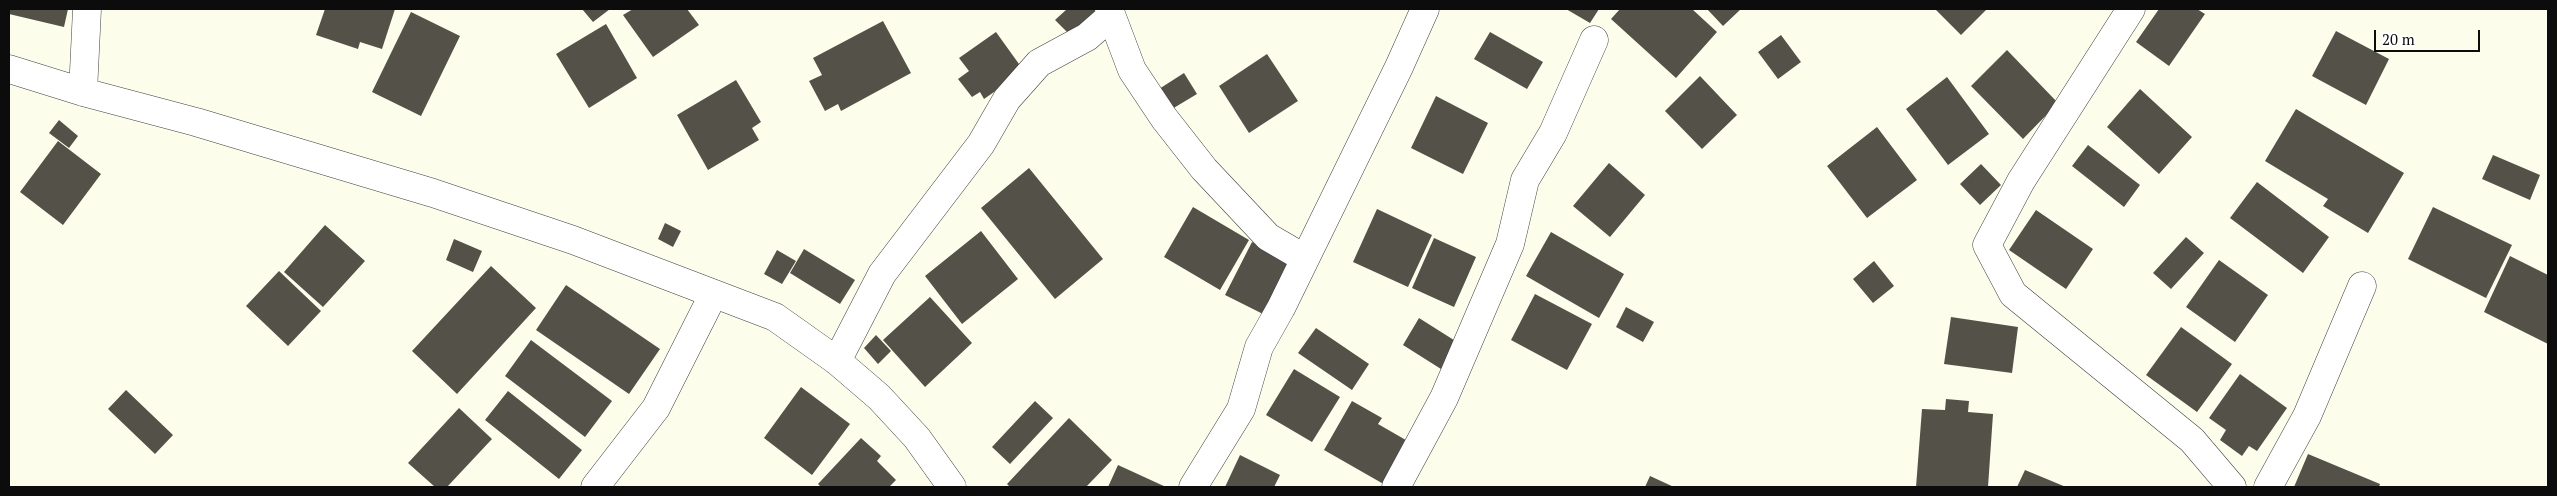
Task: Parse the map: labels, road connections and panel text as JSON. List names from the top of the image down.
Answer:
{
  "scale_bar": "20 m"
}
